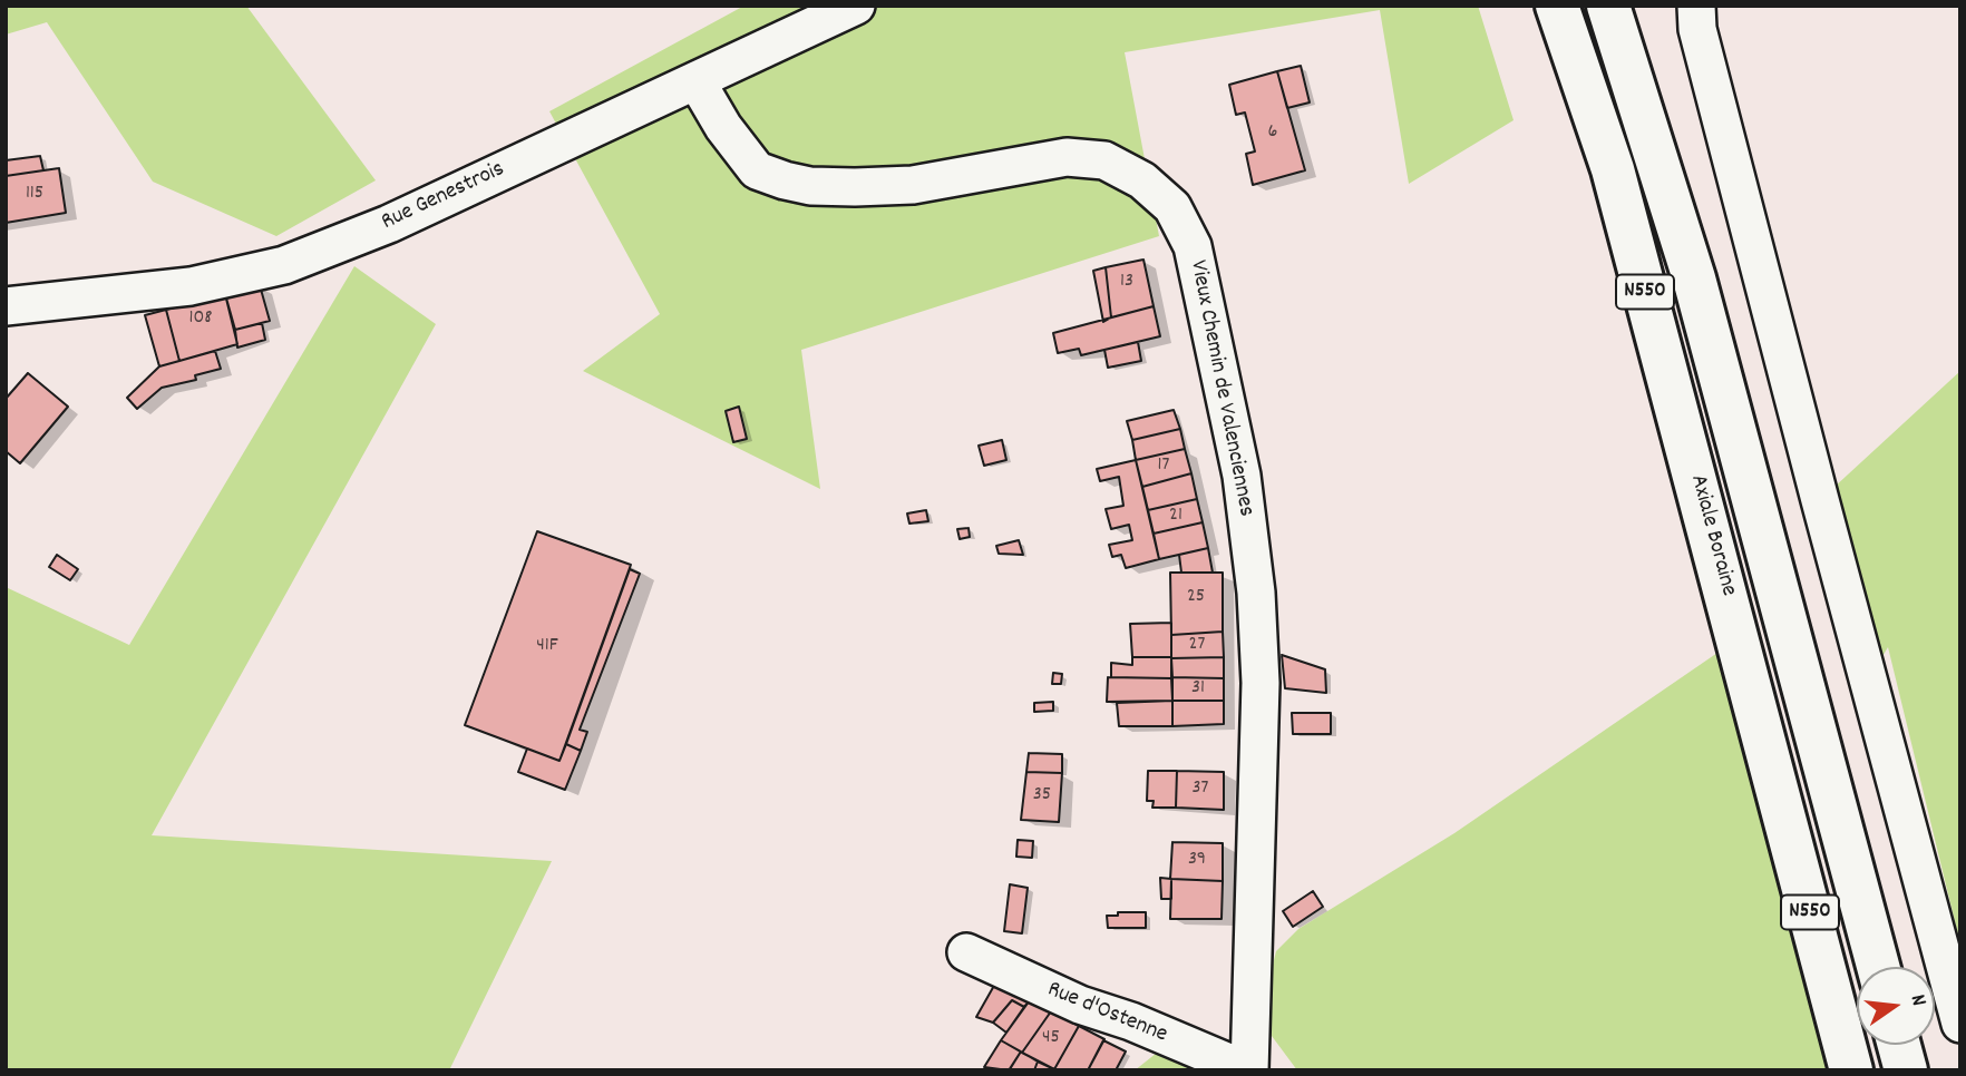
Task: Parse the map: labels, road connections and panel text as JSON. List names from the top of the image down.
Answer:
{
  "streets": {
    "highway": ["N550", "Axiale Boraine"],
    "street": ["Rue Genestrois", "Vieux Chemin de Valenciennes", "Rue d'Ostenne"]
  },
  "crossings": [
    ["Rue Genestrois", "Vieux Chemin de Valenciennes"],
    ["Vieux Chemin de Valenciennes", "Rue d'Ostenne"]
  ],
  "house_numbers": [
    "6",
    "115",
    "13",
    "108",
    "17",
    "21",
    "25",
    "27",
    "41F",
    "31",
    "37",
    "35",
    "39",
    "45"
  ],
  "north": "right"
}
